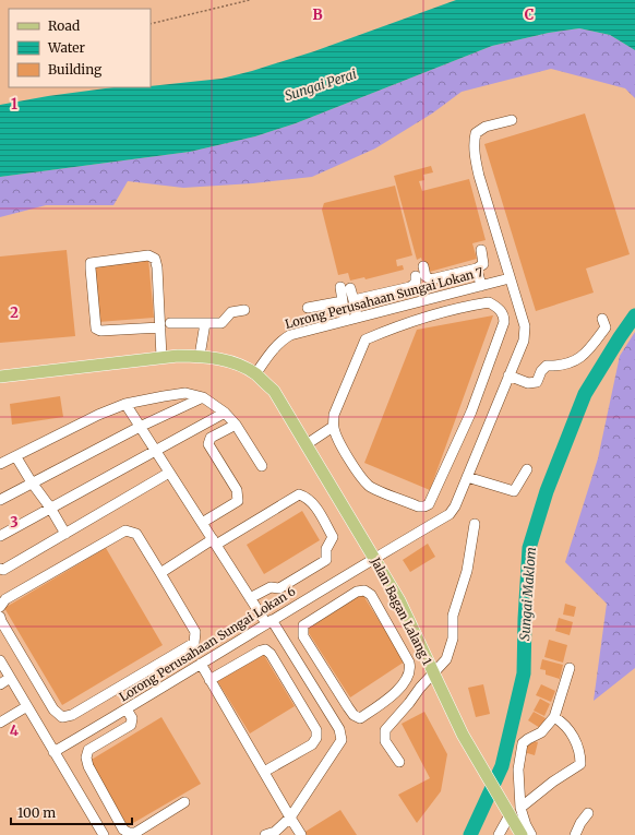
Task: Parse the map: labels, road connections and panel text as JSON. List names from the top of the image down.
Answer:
{
  "streets": {
    "main road": ["Jalan Bagan Lalang 1"],
    "street": ["Lorong Perusahaan Sungai Lokan 7", "Lorong Perusahaan Sungai Lokan 6"]
  },
  "crossings": [
    ["Lorong Perusahaan Sungai Lokan 7", "Jalan Bagan Lalang 1"],
    ["Lorong Perusahaan Sungai Lokan 7", "Lorong Perusahaan Sungai Lokan 6"],
    ["Jalan Bagan Lalang 1", "Lorong Perusahaan Sungai Lokan 6"]
  ],
  "water": ["Sungai Perai", "Sungai Maklom"],
  "legend": ["Road", "Water", "Building"],
  "scale_bar": "100 m",
  "grid": {
    "columns": ["B", "C"],
    "rows": [
      "1",
      "2",
      "3",
      "4"
    ]
  }
}
